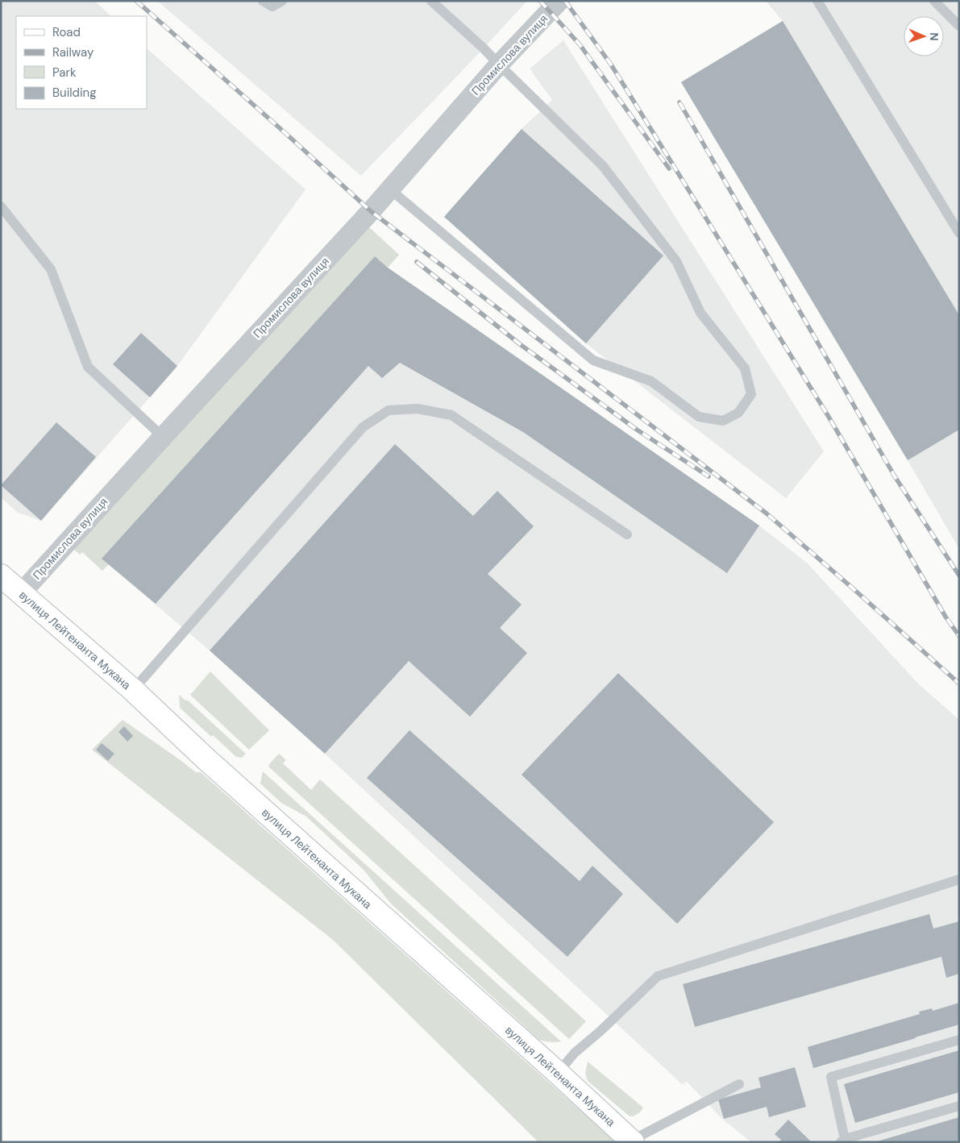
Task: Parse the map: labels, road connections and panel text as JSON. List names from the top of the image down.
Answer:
{
  "streets": {
    "main road": ["вулиця Лейтенанта Мукана"],
    "street": ["Промислова вулиця"]
  },
  "crossings": [
    ["Промислова вулиця", "вулиця Лейтенанта Мукана"]
  ],
  "legend": [
    "Road",
    "Railway",
    "Park",
    "Building"
  ],
  "north": "right"
}
